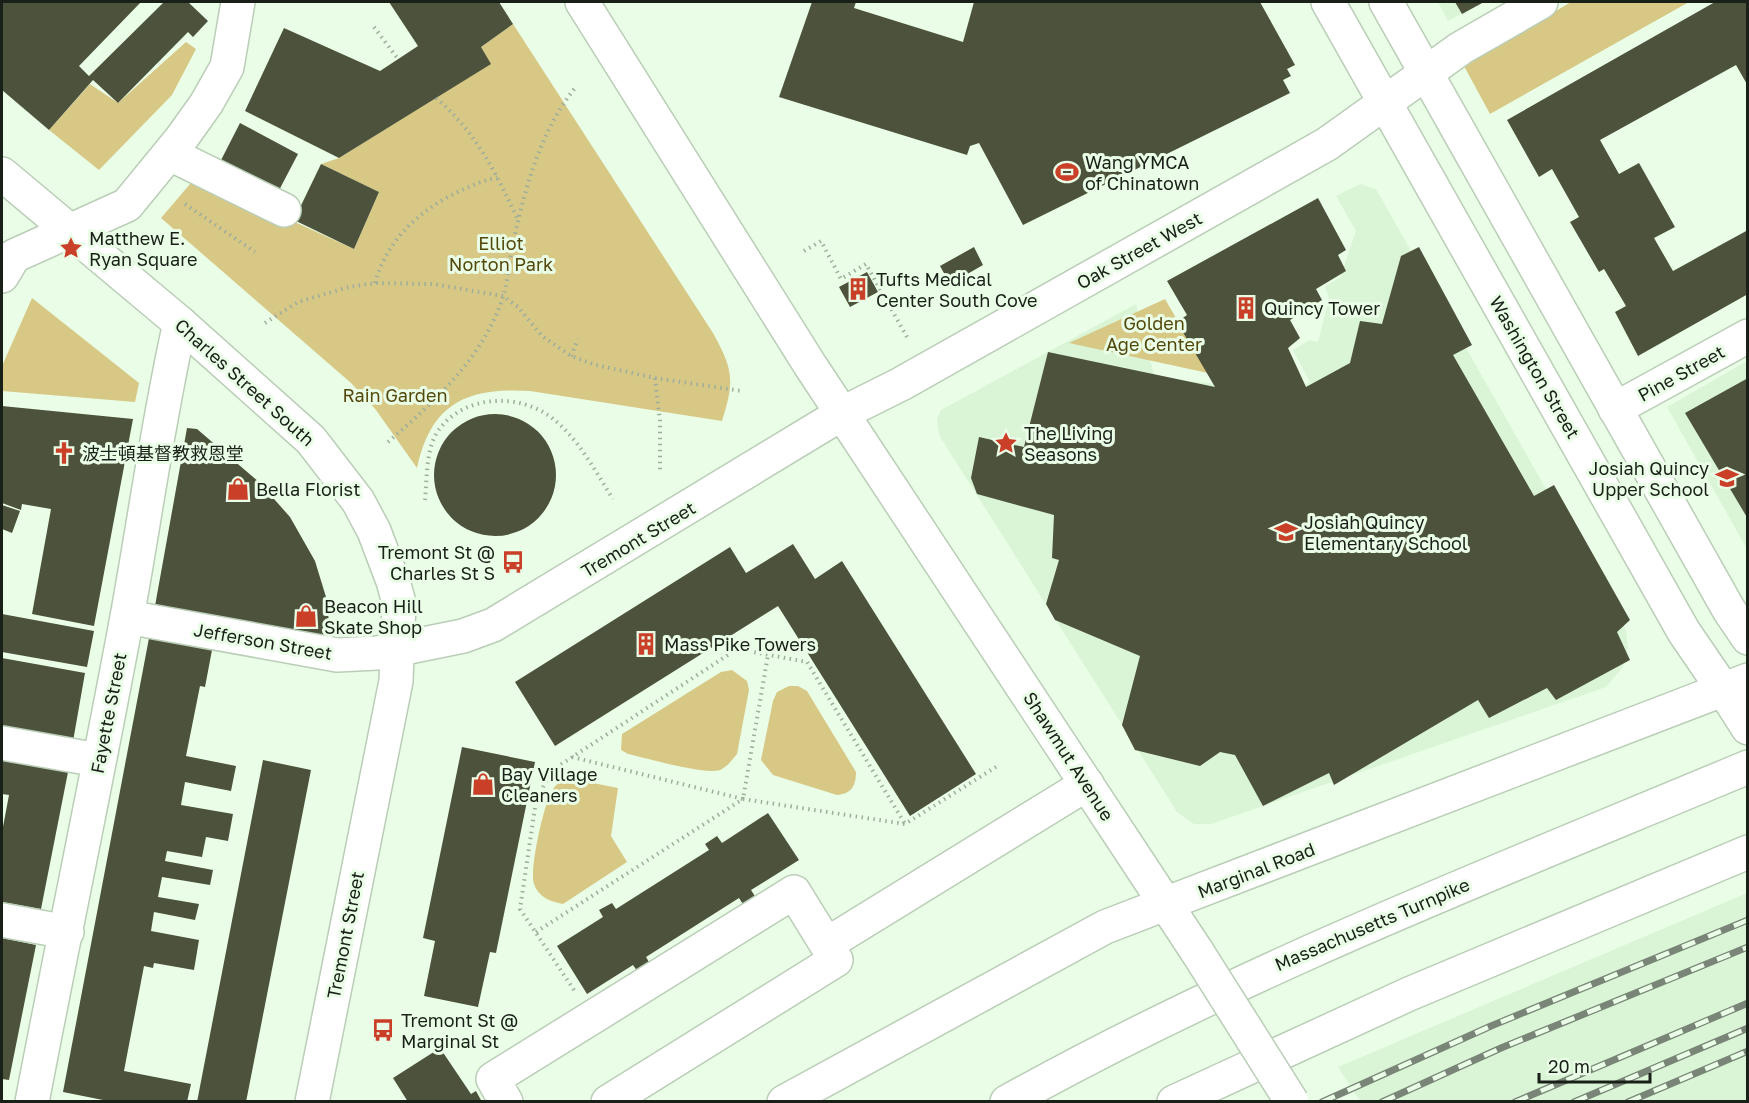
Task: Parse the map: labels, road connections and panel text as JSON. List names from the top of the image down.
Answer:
{
  "streets": {
    "main road": [
      "Oak Street West",
      "Washington Street",
      "Pine Street",
      "Charles Street South",
      "Tremont Street",
      "Jefferson Street",
      "Fayette Street",
      "Shawmut Avenue",
      "Marginal Road",
      "Massachusetts Turnpike"
    ]
  },
  "crossings": [
    ["Oak Street West", "Washington Street"],
    ["Oak Street West", "Tremont Street"],
    ["Oak Street West", "Shawmut Avenue"],
    ["Washington Street", "Marginal Road"],
    ["Charles Street South", "Tremont Street"],
    ["Charles Street South", "Jefferson Street"],
    ["Charles Street South", "Fayette Street"],
    ["Tremont Street", "Jefferson Street"],
    ["Tremont Street", "Shawmut Avenue"],
    ["Jefferson Street", "Fayette Street"],
    ["Shawmut Avenue", "Marginal Road"]
  ],
  "parks": ["Elliot Norton Park", "Golden Age Center", "Rain Garden"],
  "places": {
    "sports": ["Wang YMCA of Chinatown"],
    "place": ["Matthew E. Ryan Square", "The Living Seasons"],
    "building": ["Tufts Medical Center South Cove", "Quincy Tower", "Mass Pike Towers"],
    "church": ["波士頓基督教救恩堂"],
    "school or university": ["Josiah Quincy Upper School", "Josiah Quincy Elementary School"],
    "shop": ["Bella Florist", "Beacon Hill Skate Shop", "Bay Village Cleaners"],
    "bus stop": ["Tremont St @ Charles St S", "Tremont St @ Marginal St"]
  },
  "scale_bar": "20 m"
}
